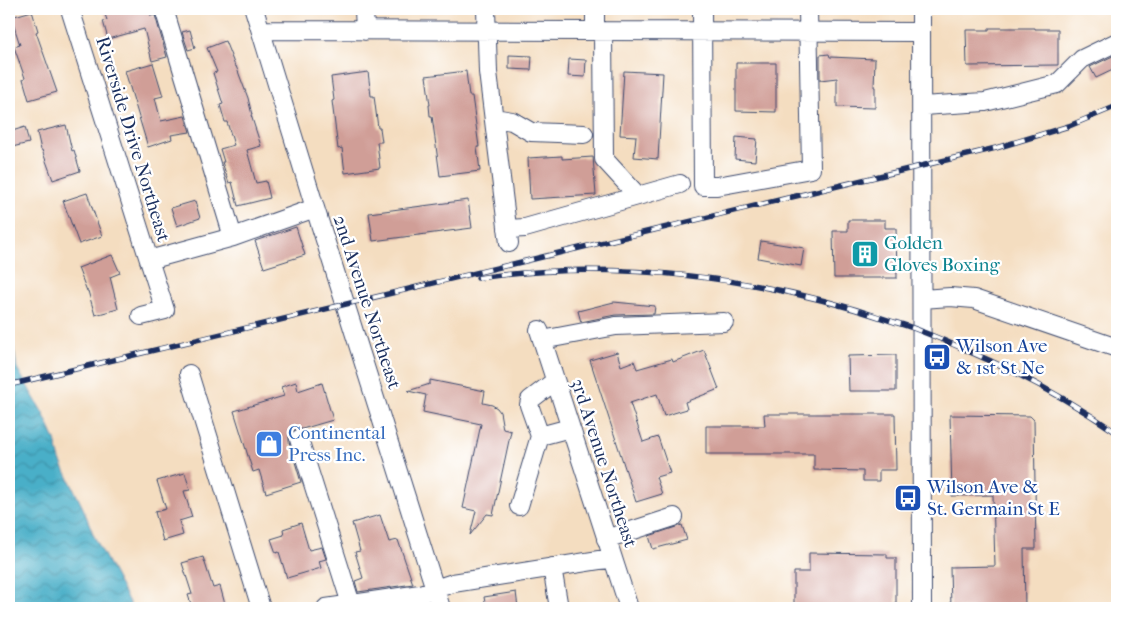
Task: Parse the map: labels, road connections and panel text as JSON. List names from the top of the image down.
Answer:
{
  "streets": {
    "street": ["Riverside Drive Northeast", "2nd Avenue Northeast", "3rd Avenue Northeast"]
  },
  "crossings": [
    ["Riverside Drive Northeast", "2nd Avenue Northeast"]
  ],
  "places": {
    "building": ["Golden Gloves Boxing"],
    "bus stop": ["Wilson Ave & 1st St Ne", "Wilson Ave & St. Germain St E"],
    "shop": ["Continental Press Inc."]
  }
}
